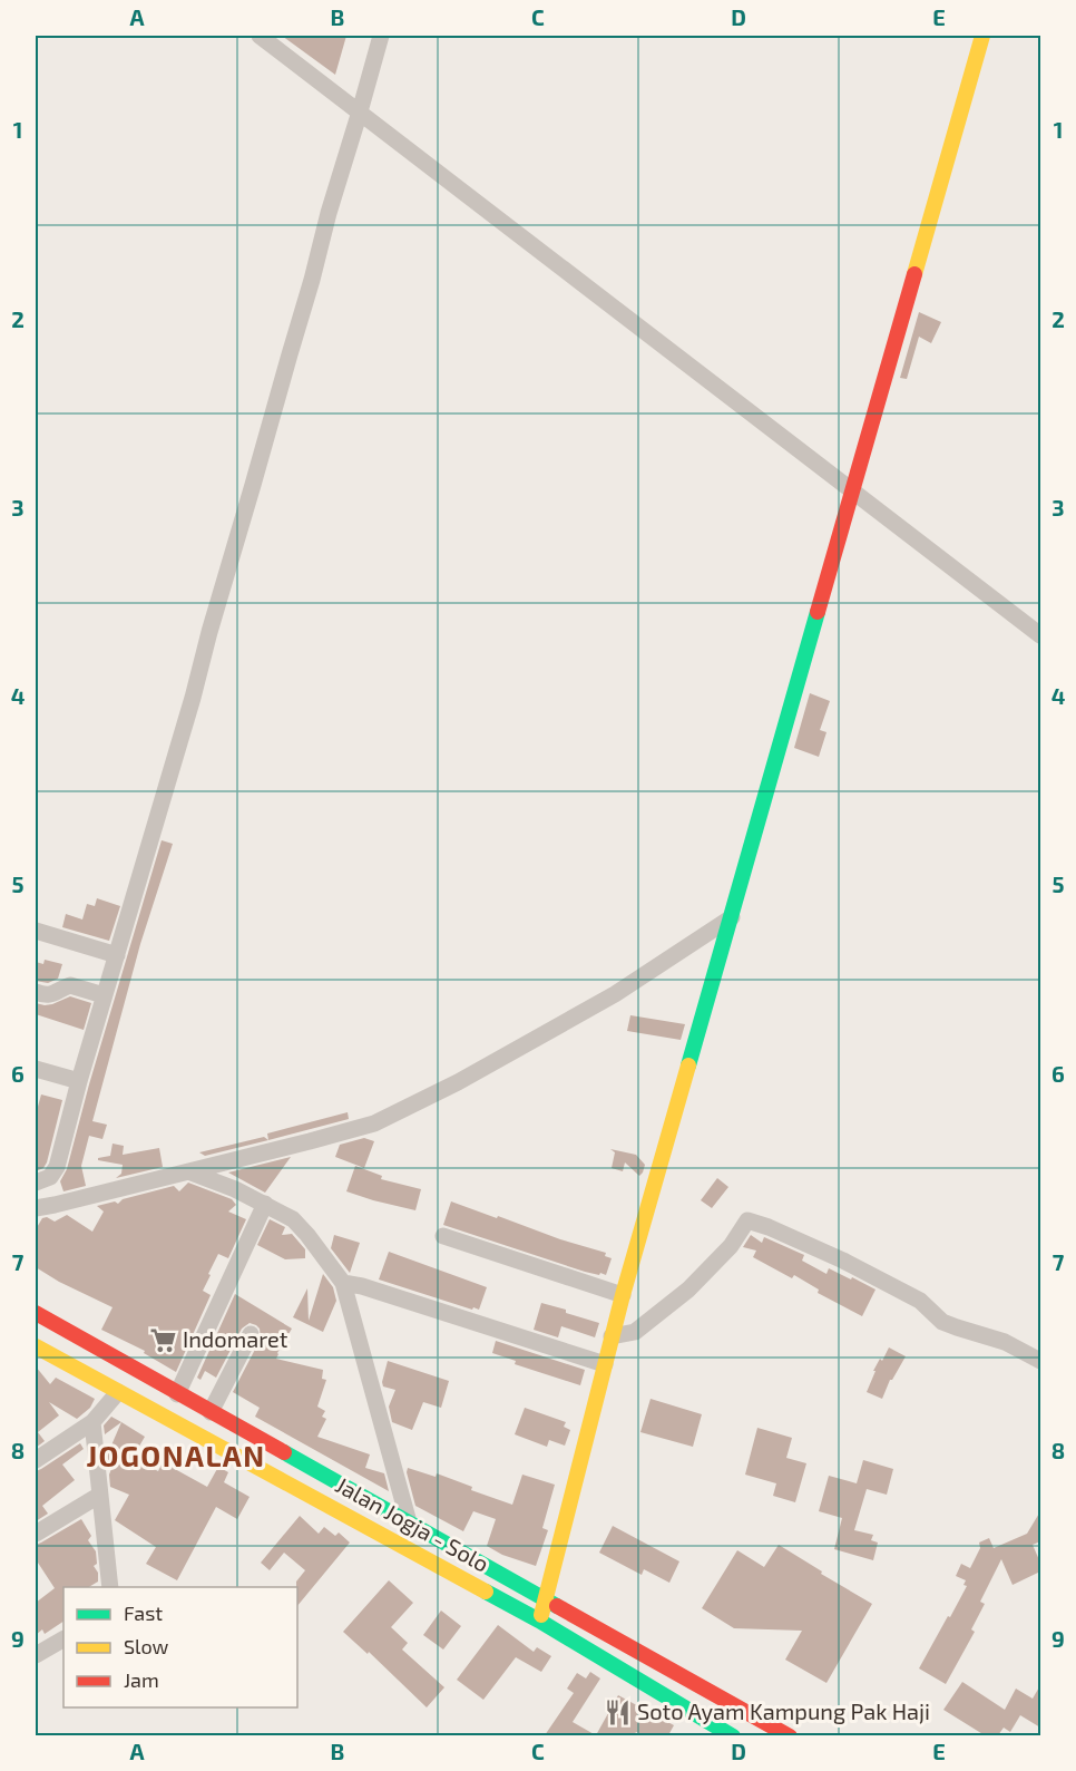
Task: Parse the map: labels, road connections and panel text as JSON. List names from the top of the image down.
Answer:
{
  "streets": {
    "main road": ["Jalan Jogja - Solo"]
  },
  "districts": ["JOGONALAN"],
  "places": {
    "supermarket": ["Indomaret"],
    "restaurant": ["Soto Ayam Kampung Pak Haji"]
  },
  "legend": ["Fast", "Slow", "Jam"],
  "grid": {
    "columns": [
      "A",
      "B",
      "C",
      "D",
      "E"
    ],
    "rows": [
      "1",
      "2",
      "3",
      "4",
      "5",
      "6",
      "7",
      "8",
      "9"
    ]
  }
}
